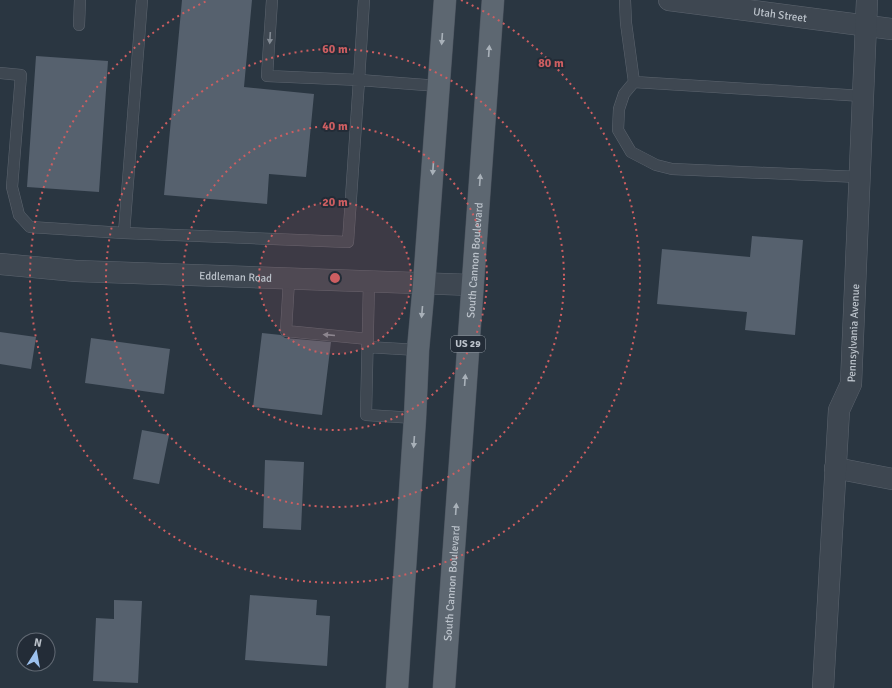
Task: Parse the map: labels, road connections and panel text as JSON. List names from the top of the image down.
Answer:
{
  "streets": {
    "main road": ["South Cannon Boulevard", "US 29"],
    "street": ["Utah Street", "Eddleman Road", "Pennsylvania Avenue"]
  },
  "crossings": [
    ["Utah Street", "Pennsylvania Avenue"],
    ["South Cannon Boulevard", "Eddleman Road"]
  ],
  "north": "top",
  "rings": [
    "60 m",
    "80 m",
    "40 m",
    "20 m"
  ]
}
